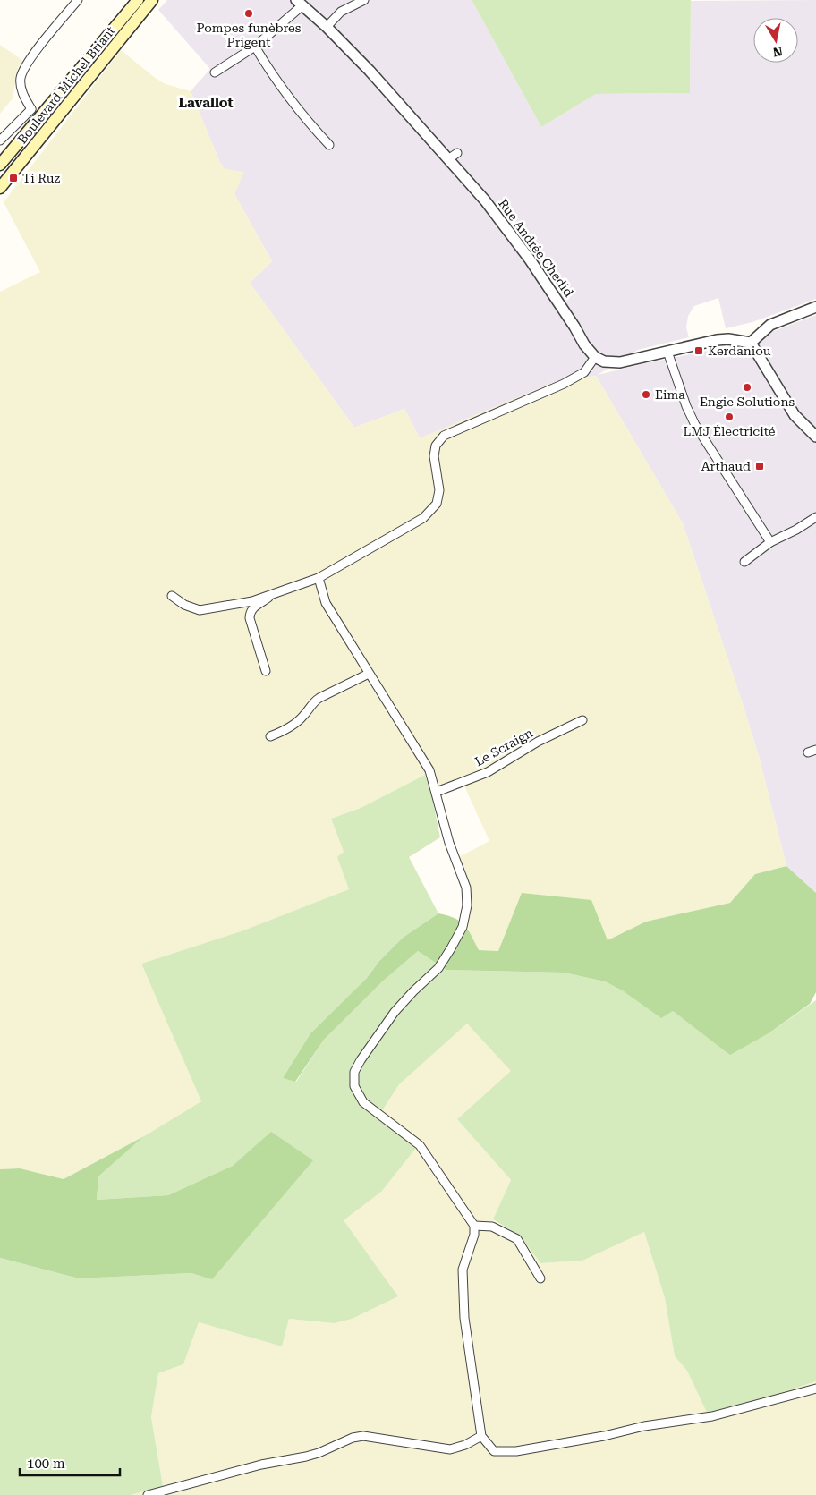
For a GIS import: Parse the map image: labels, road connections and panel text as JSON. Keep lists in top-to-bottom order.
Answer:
{
  "streets": {
    "main road": ["Boulevard Michel Briant"],
    "street": ["Rue Andrée Chedid", "Le Scraign"]
  },
  "districts": ["Lavallot"],
  "places": {
    "other": [
      "Pompes funèbres Prigent",
      "Engie Solutions",
      "Eima",
      "LMJ Électricité"
    ],
    "transit": ["Ti Ruz", "Kerdaniou", "Arthaud"]
  },
  "scale_bar": "100 m",
  "north": "bottom"
}
